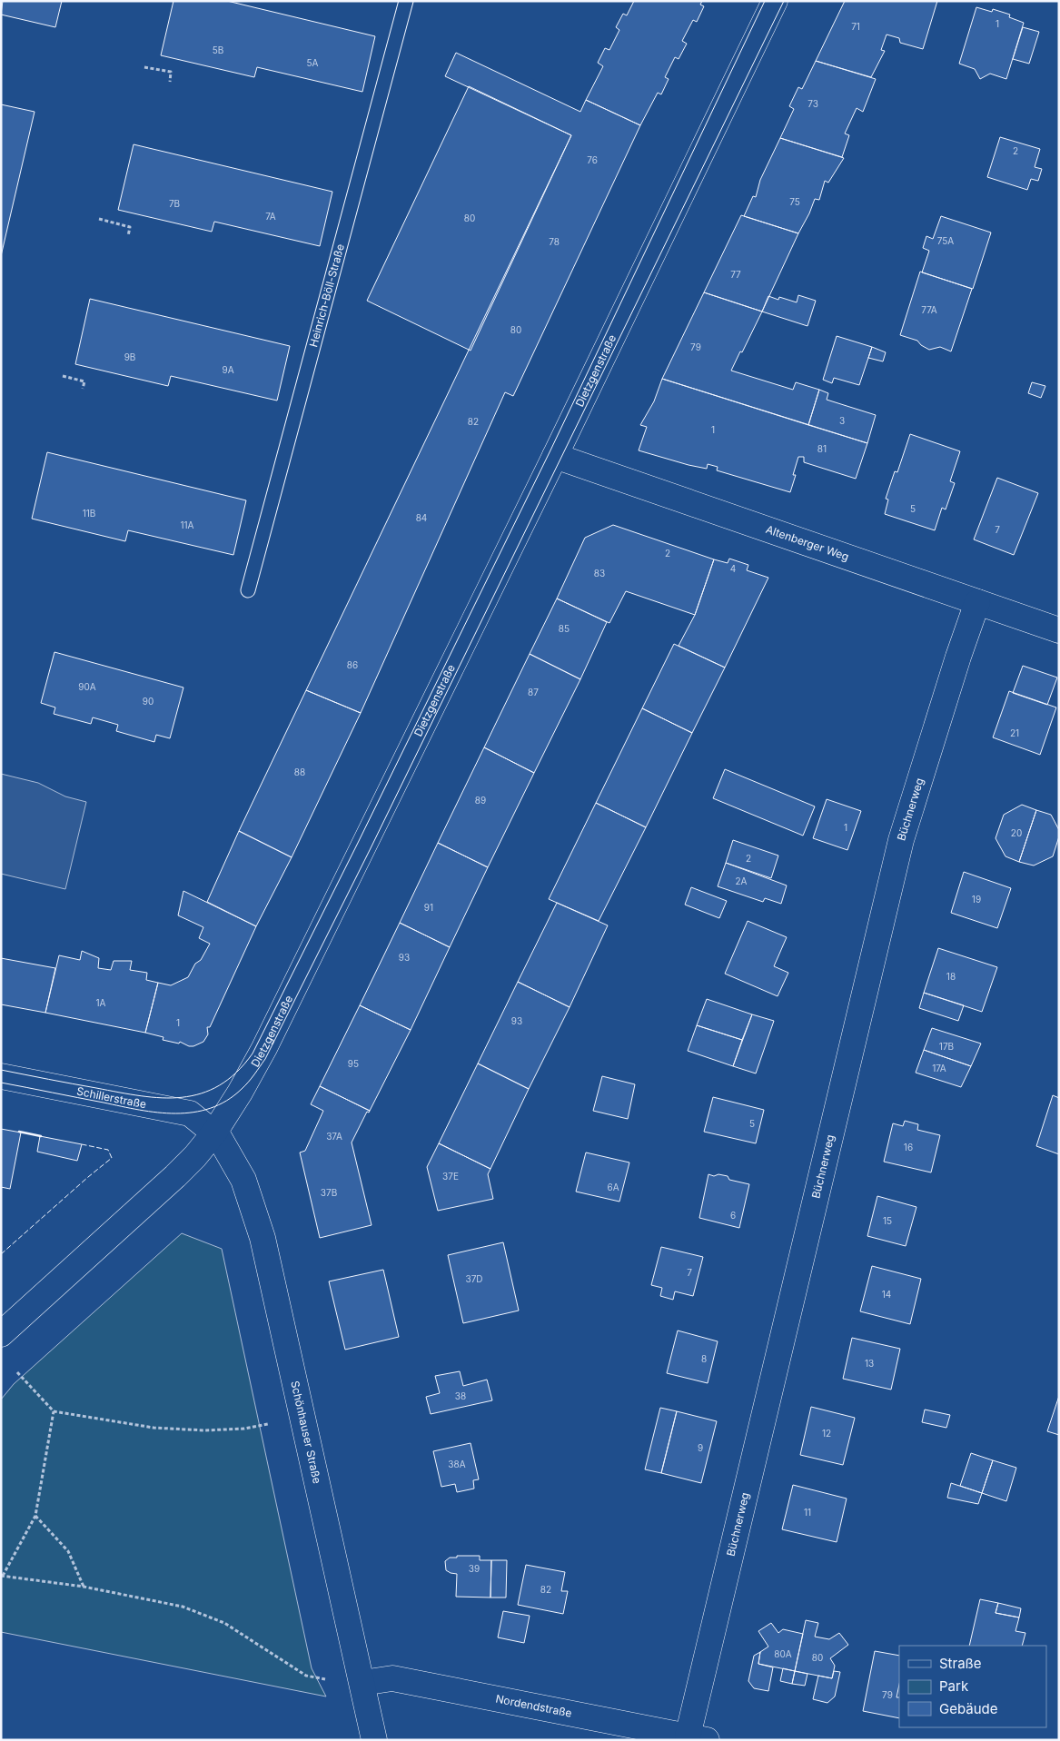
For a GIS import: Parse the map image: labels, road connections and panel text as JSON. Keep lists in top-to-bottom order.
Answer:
{
  "streets": {
    "street": [
      "Dietzgenstraße",
      "Altenberger Weg",
      "Büchnerweg",
      "Schillerstraße",
      "Schönhauser Straße",
      "Nordendstraße"
    ],
    "lane": ["Heinrich-Böll-Straße"]
  },
  "crossings": [
    ["Dietzgenstraße", "Altenberger Weg"],
    ["Dietzgenstraße", "Schillerstraße"],
    ["Dietzgenstraße", "Schönhauser Straße"],
    ["Altenberger Weg", "Büchnerweg"],
    ["Büchnerweg", "Nordendstraße"],
    ["Schillerstraße", "Schönhauser Straße"],
    ["Schönhauser Straße", "Nordendstraße"]
  ],
  "house_numbers": [
    "1",
    "71",
    "5B",
    "5A",
    "73",
    "2",
    "76",
    "75",
    "7B",
    "7A",
    "80",
    "75A",
    "78",
    "77",
    "77A",
    "80",
    "79",
    "9B",
    "9A",
    "3",
    "82",
    "1",
    "81",
    "5",
    "11B",
    "84",
    "11A",
    "7",
    "2",
    "4",
    "83",
    "85",
    "86",
    "90A",
    "87",
    "90",
    "21",
    "88",
    "89",
    "1",
    "20",
    "2",
    "2A",
    "19",
    "91",
    "93",
    "18",
    "1A",
    "93",
    "1",
    "17B",
    "95",
    "17A",
    "5",
    "37A",
    "16",
    "37E",
    "6A",
    "37B",
    "6",
    "15",
    "7",
    "37D",
    "14",
    "8",
    "13",
    "38",
    "12",
    "9",
    "38A",
    "11",
    "39",
    "82",
    "80A",
    "80",
    "79"
  ],
  "legend": ["Straße", "Park", "Gebäude"]
}
